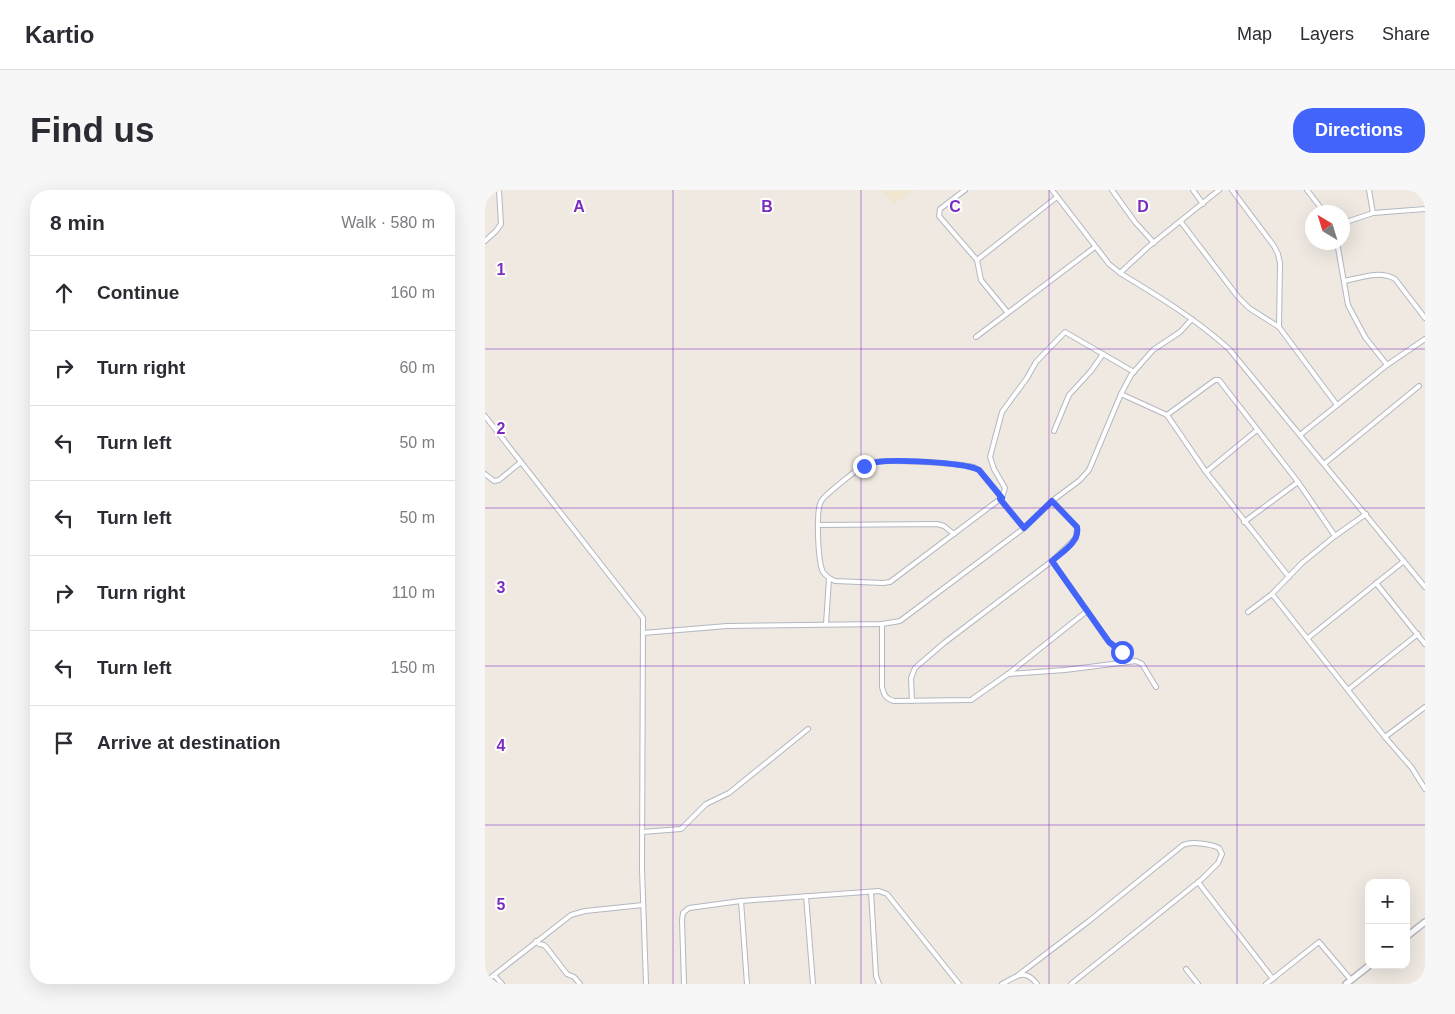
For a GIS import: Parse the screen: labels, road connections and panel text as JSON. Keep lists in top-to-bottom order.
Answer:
{
  "north": "top left",
  "page": {
    "header": "Kartio",
    "nav": ["Map", "Layers", "Share"],
    "buttons": "Directions",
    "title": "Find us",
    "heading": ["8 min", "Walk · 580 m"],
    "list": [
      ["Continue", "160 m"],
      ["Turn right", "60 m"],
      ["Turn left", "50 m"],
      ["Turn left", "50 m"],
      ["Turn right", "110 m"],
      ["Turn left", "150 m"],
      "Arrive at destination"
    ],
    "map_buttons": ["+", "−"]
  },
  "grid": {
    "columns": [
      "A",
      "B",
      "C",
      "D"
    ],
    "rows": [
      "1",
      "2",
      "3",
      "4",
      "5"
    ]
  }
}
